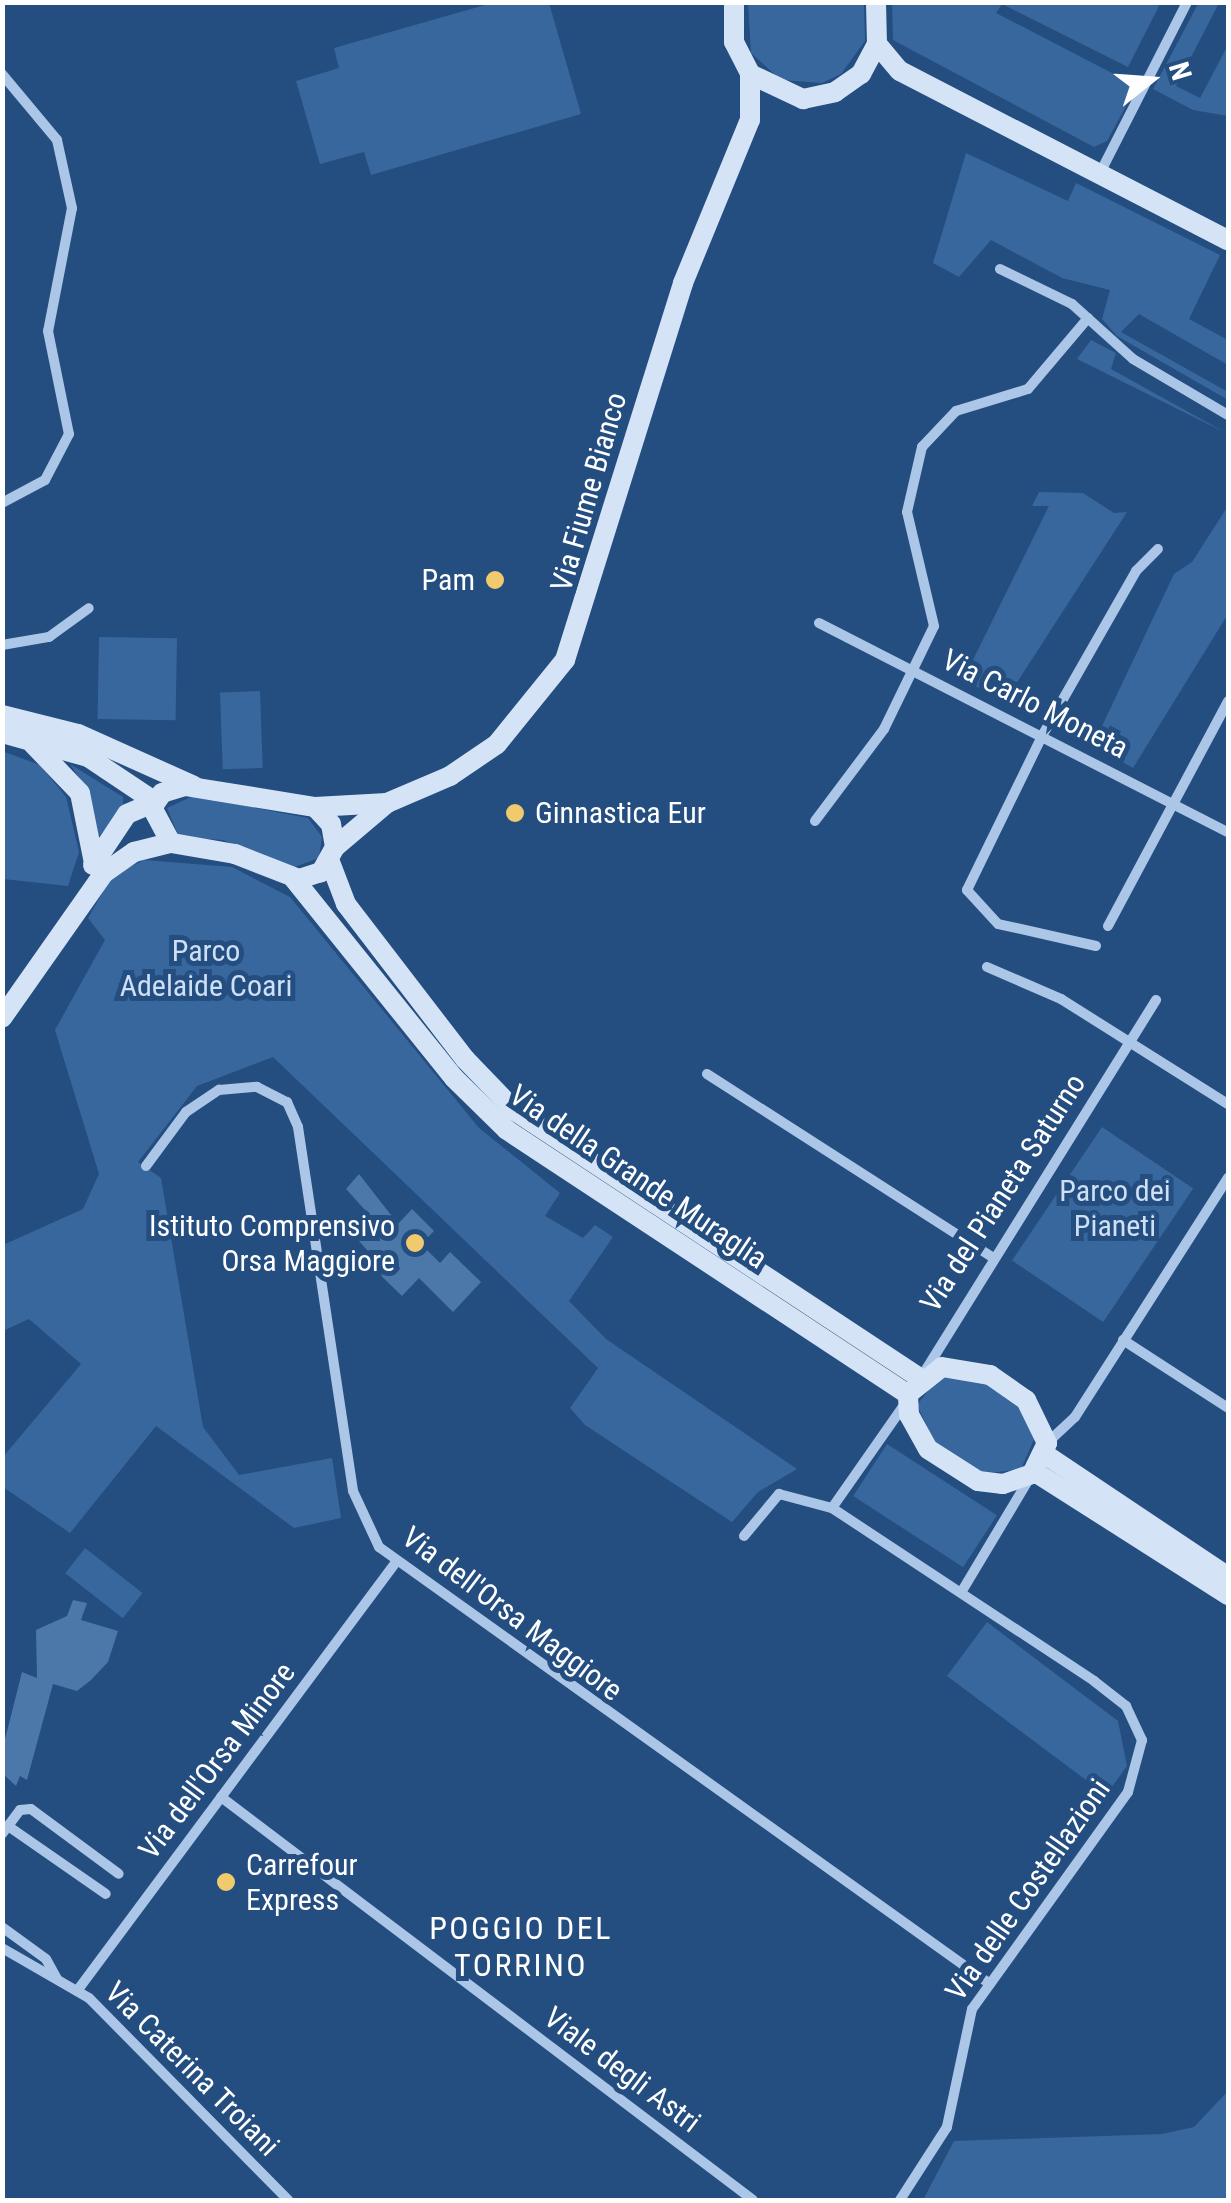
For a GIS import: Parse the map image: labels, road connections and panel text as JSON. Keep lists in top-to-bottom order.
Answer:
{
  "streets": {
    "street": [
      "Via Fiume Bianco",
      "Via Carlo Moneta",
      "Via della Grande Muraglia",
      "Via del Pianeta Saturno",
      "Via dell'Orsa Maggiore",
      "Via dell'Orsa Minore",
      "Via delle Costellazioni",
      "Via Caterina Troiani",
      "Viale degli Astri"
    ]
  },
  "crossings": [
    ["Via della Grande Muraglia", "Via del Pianeta Saturno"],
    ["Via del Pianeta Saturno", "Via delle Costellazioni"],
    ["Via dell'Orsa Maggiore", "Via dell'Orsa Minore"],
    ["Via dell'Orsa Maggiore", "Via delle Costellazioni"],
    ["Via dell'Orsa Minore", "Via Caterina Troiani"],
    ["Via dell'Orsa Minore", "Viale degli Astri"]
  ],
  "districts": ["POGGIO DEL TORRINO"],
  "parks": ["Parco Adelaide Coari", "Parco dei Pianeti"],
  "places": [
    "Pam",
    "Ginnastica Eur",
    "Istituto Comprensivo Orsa Maggiore",
    "Carrefour Express"
  ],
  "north": "right"
}
